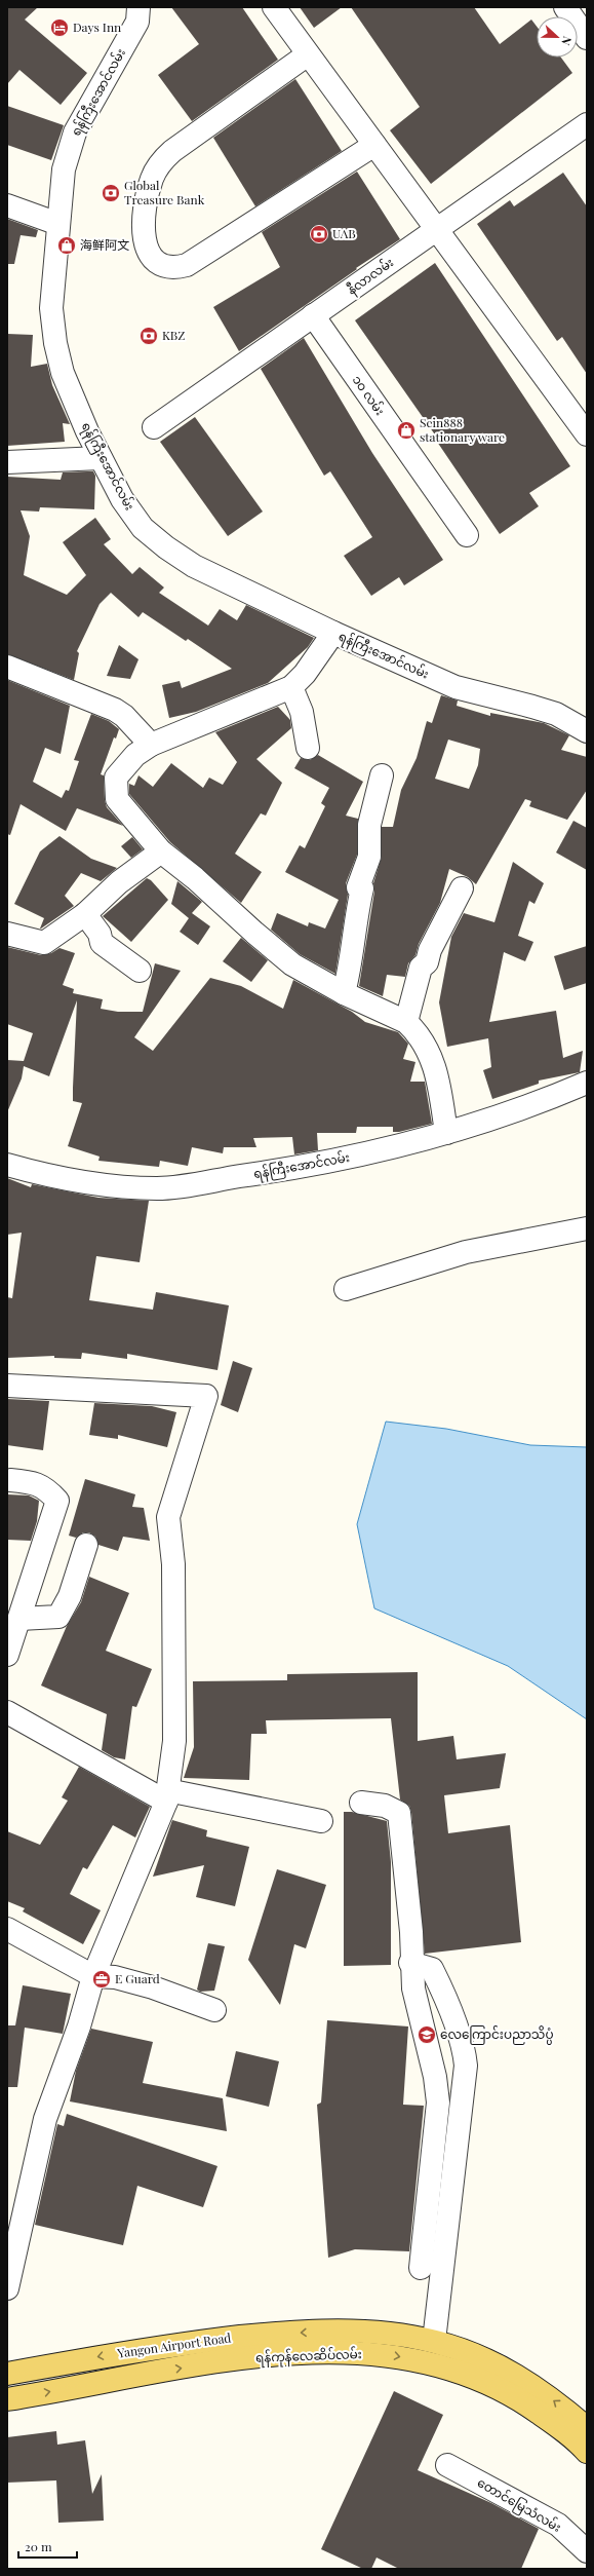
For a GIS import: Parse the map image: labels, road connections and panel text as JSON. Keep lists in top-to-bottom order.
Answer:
{
  "streets": {
    "main road": ["Yangon Airport Road", "ရန်ကုန်လေဆိပ်လမ်း"],
    "street": [
      "ရန်ကြီးအောင်လမ်း",
      "နီလာလမ်း",
      "၁၀ လမ်း",
      "တောင်မြေသံလမ်း"
    ]
  },
  "crossings": [
    ["နီလာလမ်း", "၁၀ လမ်း"],
    ["Yangon Airport Road", "ရန်ကုန်လေဆိပ်လမ်း"]
  ],
  "one_way": ["Yangon Airport Road"],
  "places": {
    "hotel": ["Days Inn"],
    "bank": ["Global Treasure Bank", "UAB", "KBZ"],
    "shop": ["海鲜阿文", "Sein888 stationary ware"],
    "office": ["E Guard"],
    "school or university": ["လေကြောင်းပညာသိပ္ပံ"]
  },
  "scale_bar": "20 m",
  "north": "right"
}
